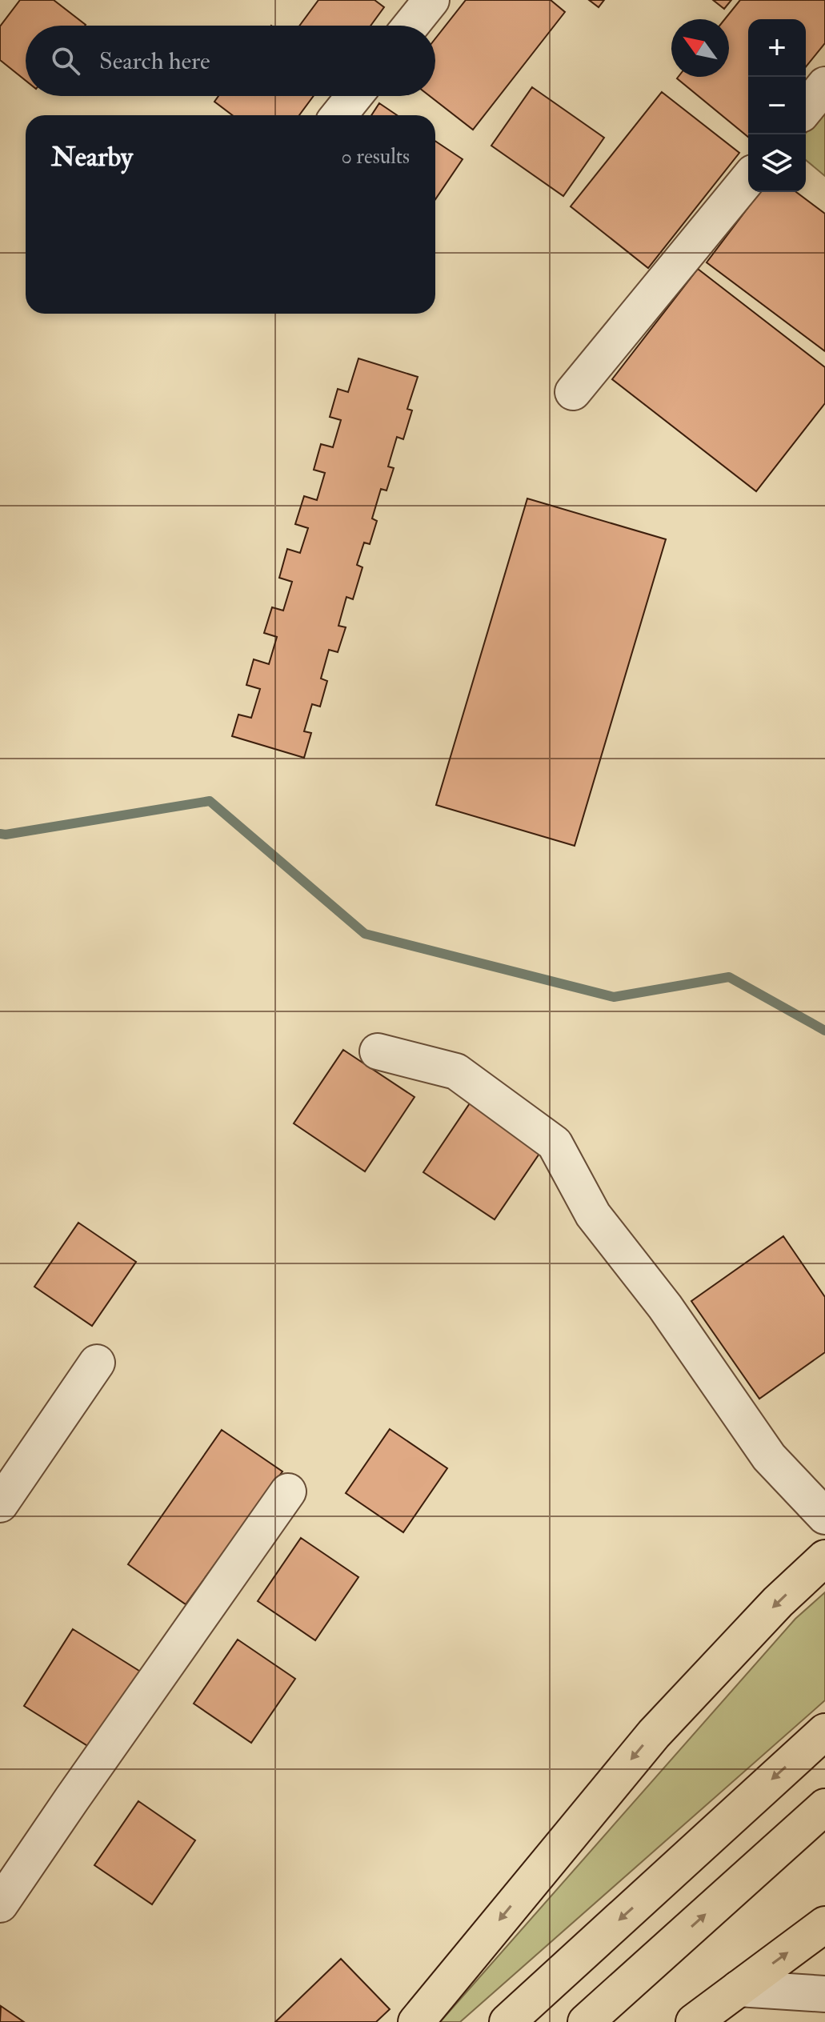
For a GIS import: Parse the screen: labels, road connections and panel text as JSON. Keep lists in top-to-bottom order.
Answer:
{
  "north": "top left",
  "page": {
    "map_buttons": ["+", "−"],
    "search": "Search here",
    "heading": ["Nearby", "0 results"]
  }
}
